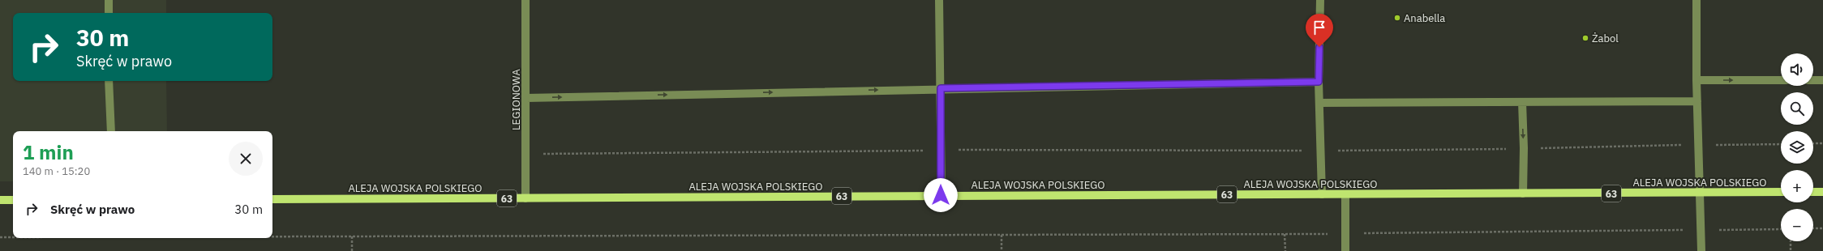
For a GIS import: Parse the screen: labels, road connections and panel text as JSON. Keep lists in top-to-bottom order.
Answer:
{
  "streets": {
    "main road": ["ALEJA WOJSKA POLSKIEGO", "63"],
    "street": ["LEGIONOWA"]
  },
  "crossings": [
    ["LEGIONOWA", "ALEJA WOJSKA POLSKIEGO"]
  ],
  "places": ["Anabella", "Żabol"],
  "page": {
    "turn": ["30 m", "Skręć w prawo"],
    "map_buttons": ["+", "−"],
    "heading": ["1 min", "140 m · 15:20"],
    "list": [
      {
        "name": "Skręć w prawo",
        "value": "30 m"
      }
    ]
  }
}
